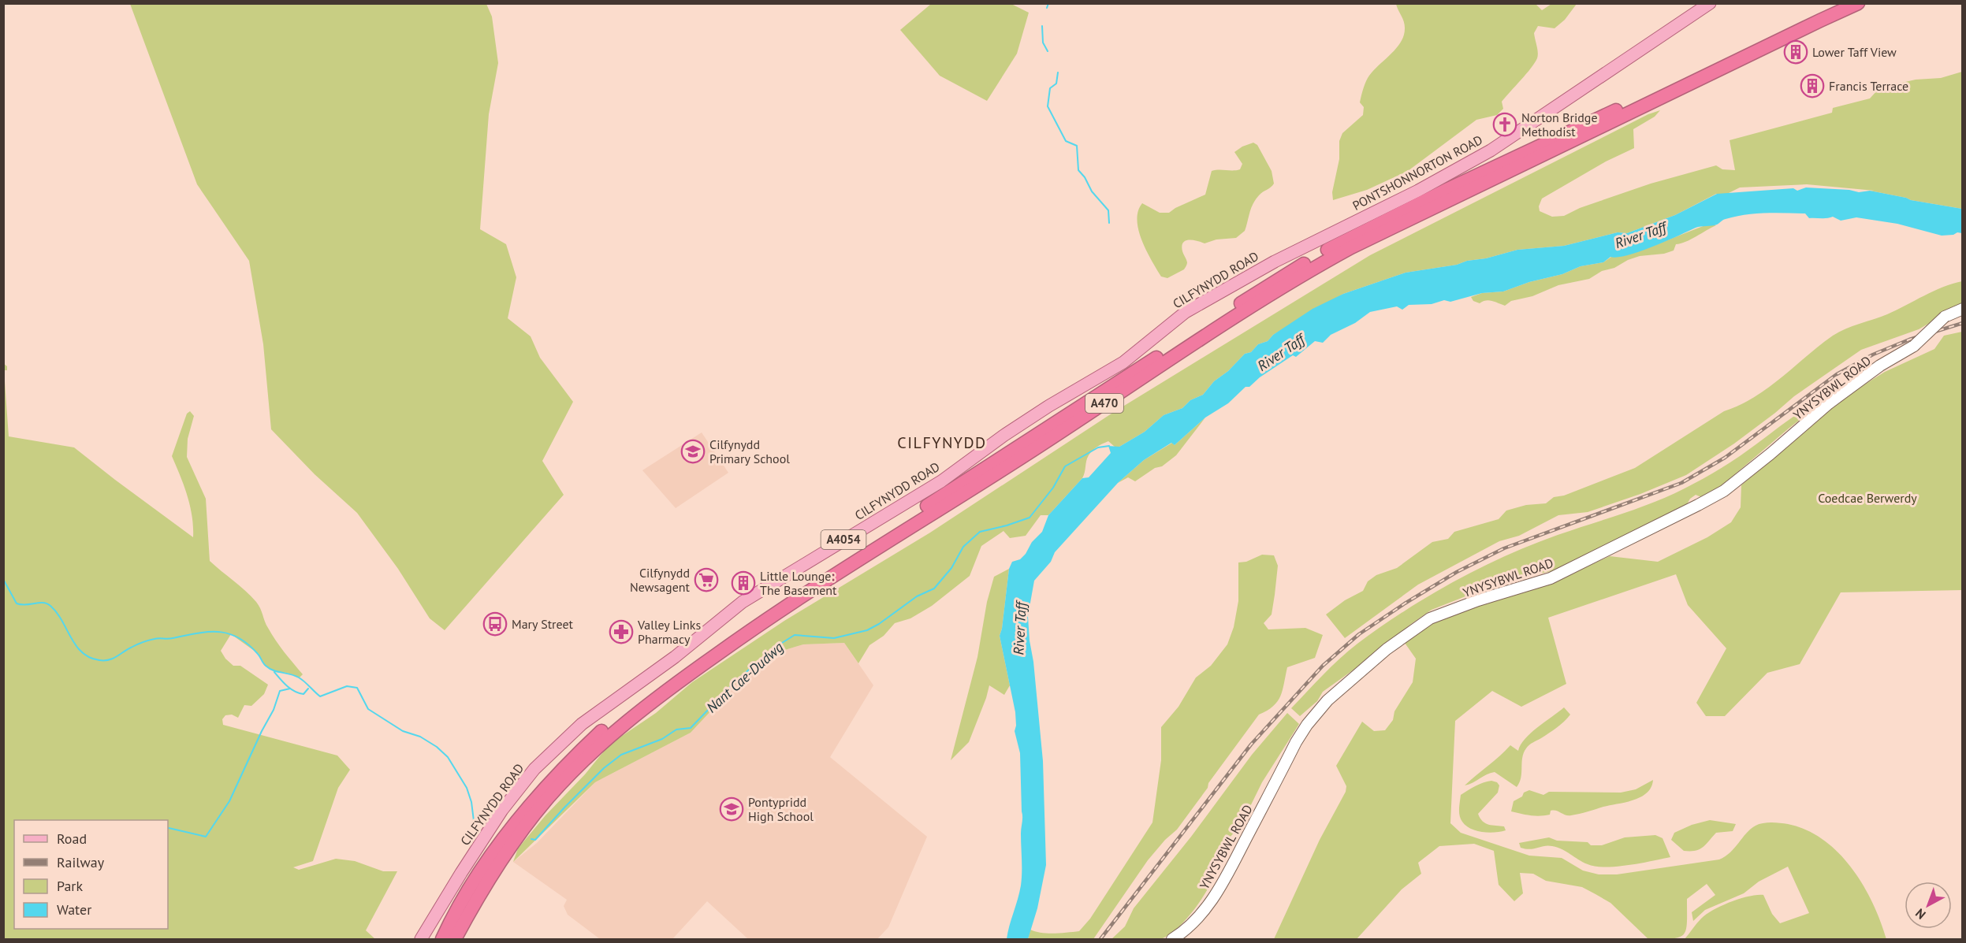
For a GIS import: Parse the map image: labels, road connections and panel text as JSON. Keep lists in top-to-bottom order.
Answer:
{
  "streets": {
    "highway": ["A470"],
    "main road": [
      "PONTSHONNORTON ROAD",
      "CILFYNYDD ROAD",
      "YNYSYBWL ROAD",
      "A4054"
    ]
  },
  "crossings": [
    ["PONTSHONNORTON ROAD", "CILFYNYDD ROAD"]
  ],
  "districts": ["CILFYNYDD"],
  "water": ["River Taff", "Nant Cae-Dudwg"],
  "parks": ["Coedcae Berwerdy"],
  "places": {
    "building": ["Lower Taff View", "Francis Terrace", "Little Lounge: The Basement"],
    "church": ["Norton Bridge Methodist"],
    "school or university": ["Cilfynydd Primary School", "Pontypridd High School"],
    "supermarket": ["Cilfynydd Newsagent"],
    "bus stop": ["Mary Street"],
    "pharmacy": ["Valley Links Pharmacy"]
  },
  "legend": [
    "Road",
    "Railway",
    "Park",
    "Water"
  ],
  "north": "bottom left"
}
